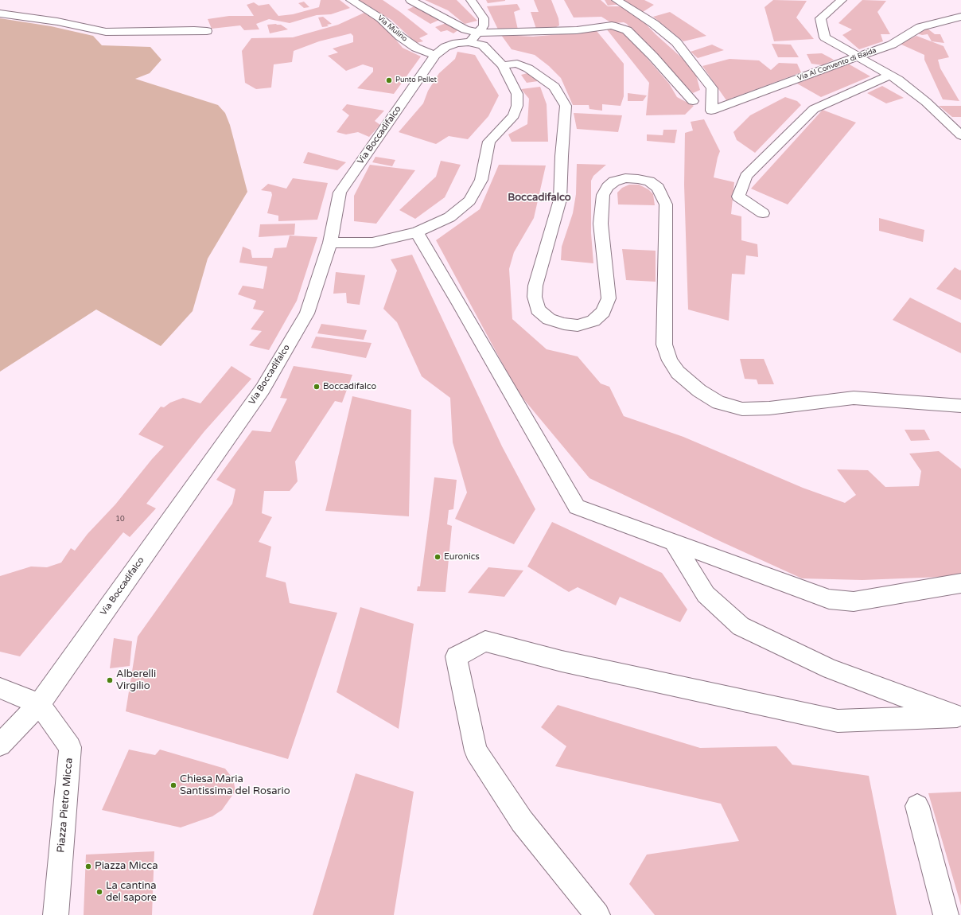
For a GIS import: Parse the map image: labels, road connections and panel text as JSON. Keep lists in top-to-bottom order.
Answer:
{
  "streets": {
    "street": [
      "Via Mulino",
      "Via Al Convento di Baida",
      "Via Boccadifalco",
      "Piazza Pietro Micca"
    ]
  },
  "crossings": [
    ["Via Mulino", "Via Boccadifalco"],
    ["Via Boccadifalco", "Piazza Pietro Micca"]
  ],
  "districts": ["Boccadifalco"],
  "places": [
    "Punto Pellet",
    "Boccadifalco",
    "Euronics",
    "Alberelli Virgilio",
    "Chiesa Maria Santissima del Rosario",
    "Piazza Micca",
    "La cantina del sapore"
  ],
  "house_numbers": ["10"]
}
